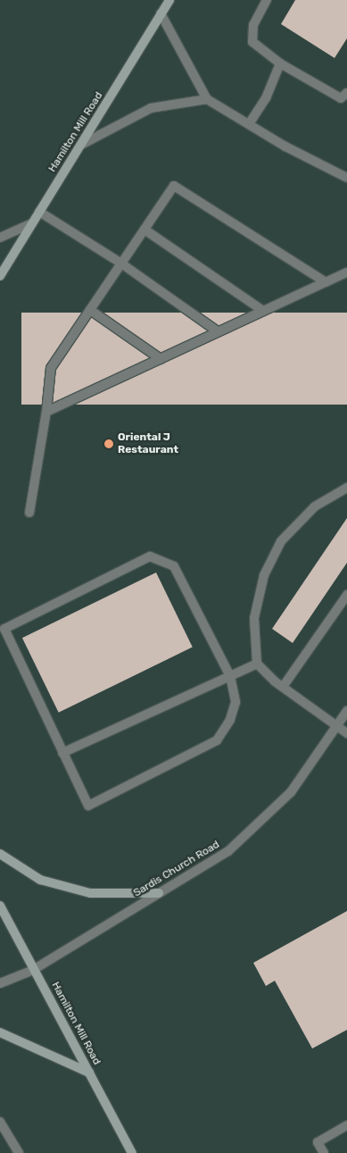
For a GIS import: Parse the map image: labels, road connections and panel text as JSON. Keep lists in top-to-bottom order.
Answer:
{
  "streets": {
    "main road": ["Hamilton Mill Road"],
    "street": ["Sardis Church Road"]
  },
  "crossings": [
    ["Hamilton Mill Road", "Sardis Church Road"]
  ],
  "places": ["Oriental J Restaurant"]
}
